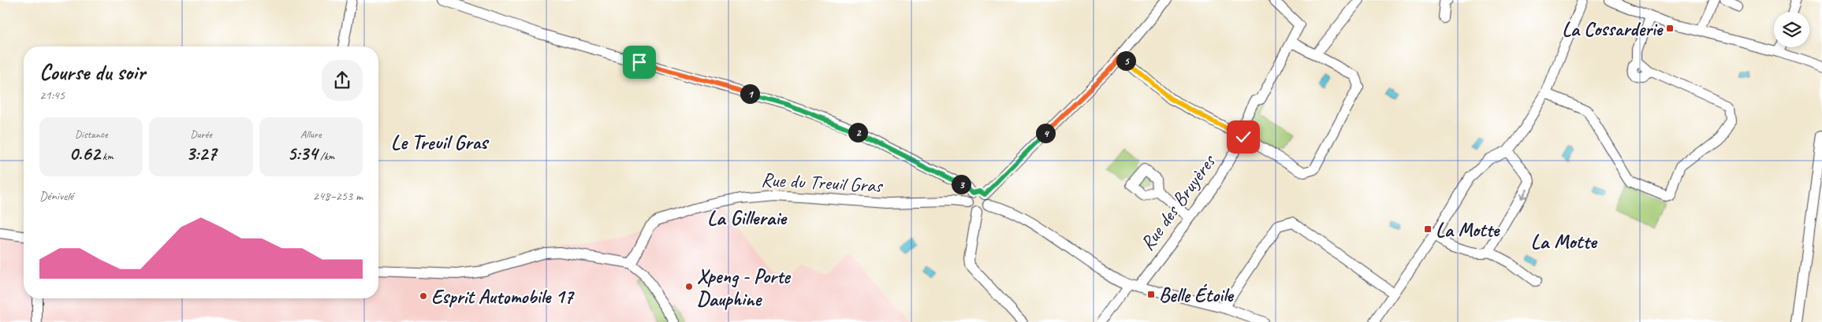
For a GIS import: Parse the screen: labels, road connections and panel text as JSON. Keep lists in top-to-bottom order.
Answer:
{
  "streets": {
    "street": ["Rue du Treuil Gras", "Rue des Bruyères"]
  },
  "districts": ["Le Treuil Gras", "La Gilleraie", "La Motte"],
  "places": {
    "transit": ["La Cossarderie", "La Motte", "Belle Étoile"],
    "other": ["Xpeng - Porte Dauphine", "Esprit Automobile 17"]
  },
  "page": {
    "heading": ["Course du soir", "21:45"],
    "pins": [
      "5",
      "1",
      "2",
      "4",
      "3"
    ],
    "stats": [
      ["Distance", "0.62 km"],
      ["Durée", "3:27"],
      ["Allure", "5:34 /km"]
    ],
    "chart": ["Dénivelé", "248–253 m"]
  }
}
